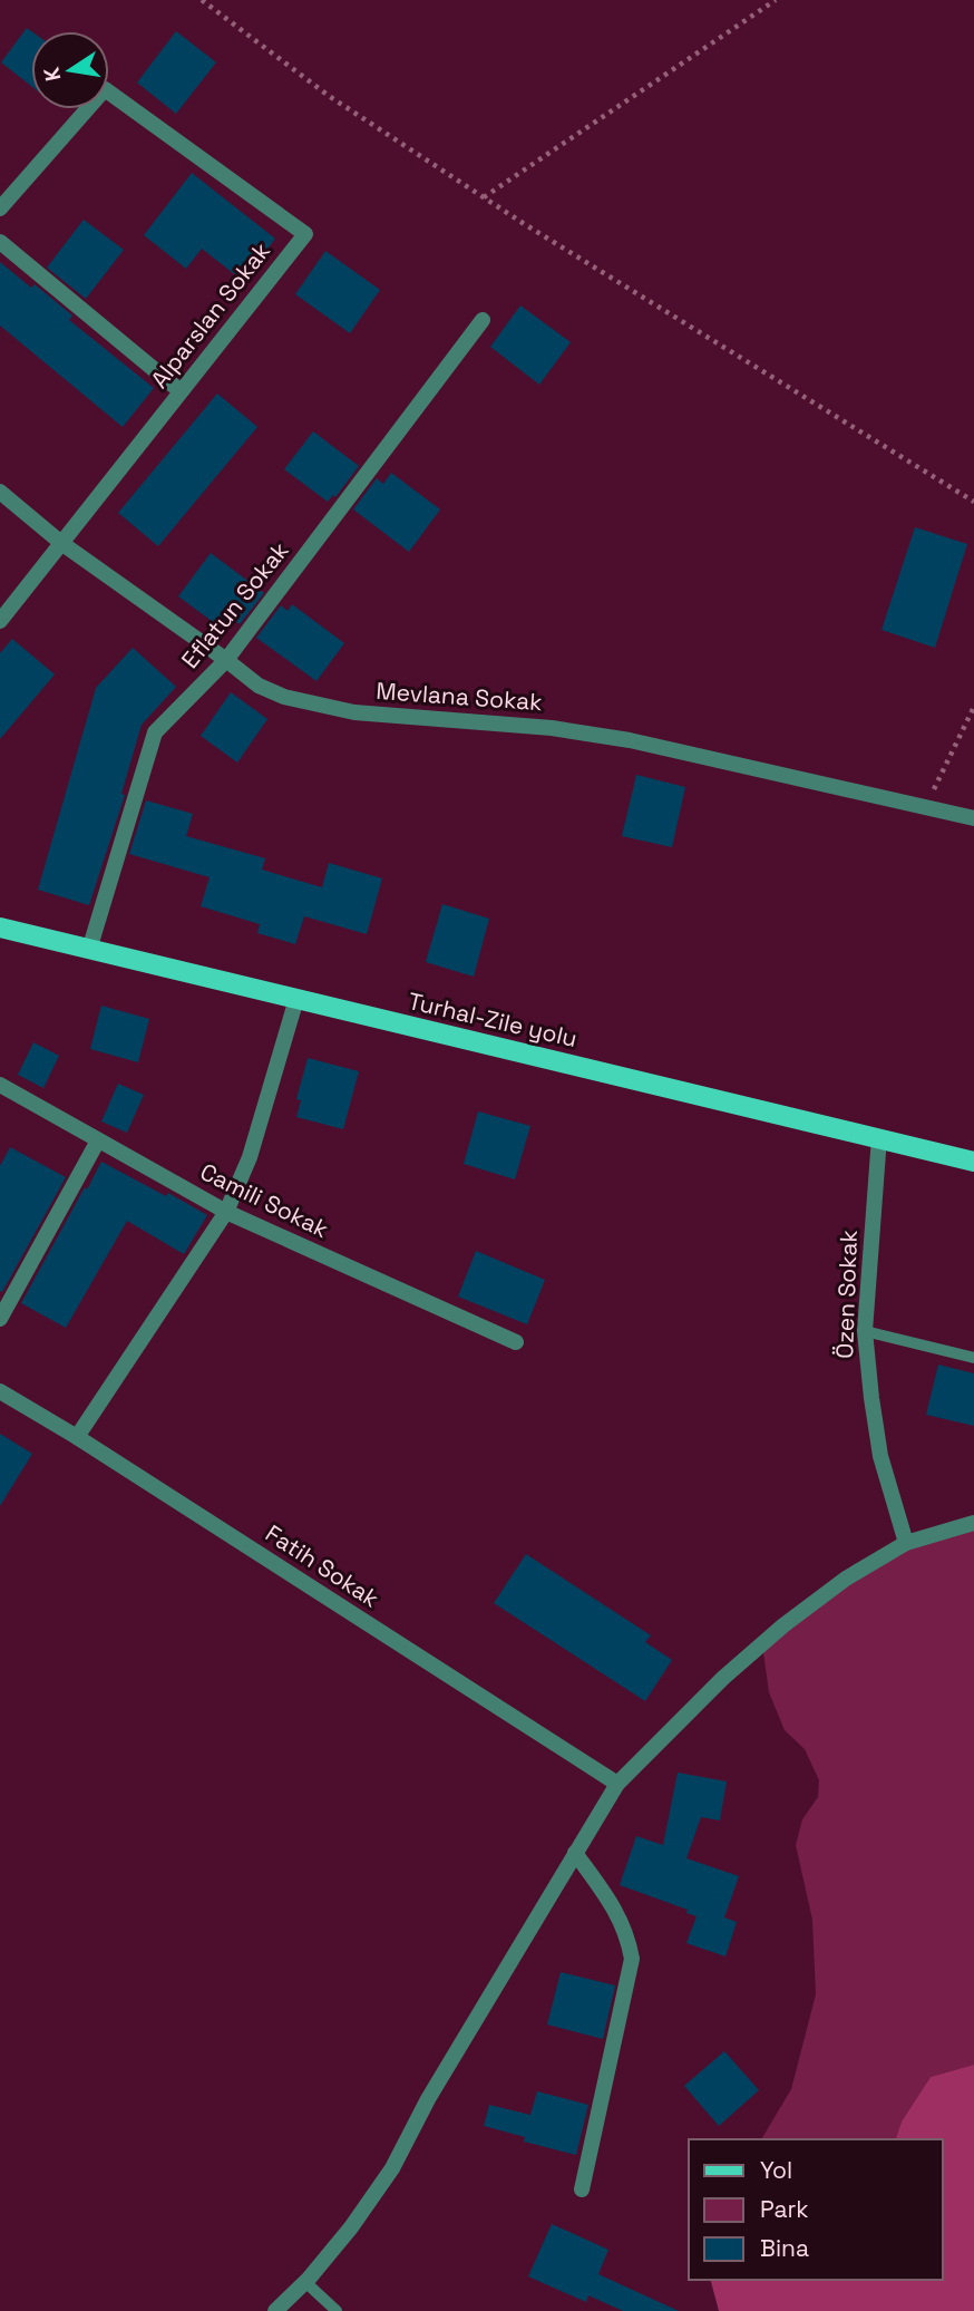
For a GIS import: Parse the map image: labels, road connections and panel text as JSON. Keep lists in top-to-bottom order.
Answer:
{
  "streets": {
    "main road": ["Turhal-Zile yolu"],
    "street": [
      "Alparslan Sokak",
      "Eflatun Sokak",
      "Mevlana Sokak",
      "Camili Sokak",
      "Özen Sokak",
      "Fatih Sokak"
    ]
  },
  "crossings": [
    ["Alparslan Sokak", "Mevlana Sokak"],
    ["Eflatun Sokak", "Mevlana Sokak"],
    ["Eflatun Sokak", "Turhal-Zile yolu"],
    ["Turhal-Zile yolu", "Özen Sokak"]
  ],
  "legend": ["Yol", "Park", "Bina"],
  "north": "left"
}
